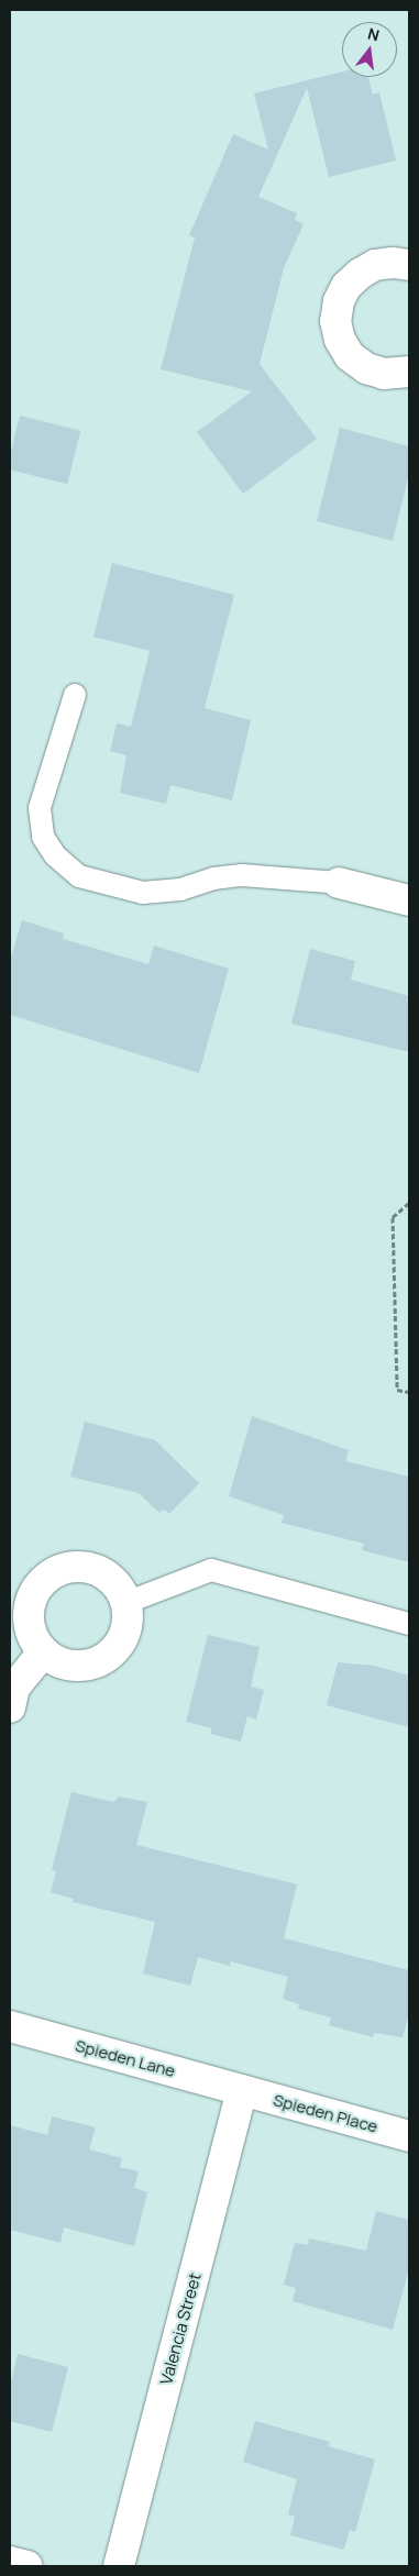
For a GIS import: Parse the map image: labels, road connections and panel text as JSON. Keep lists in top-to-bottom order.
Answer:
{
  "streets": {
    "street": ["Spieden Lane", "Spieden Place", "Valencia Street"]
  },
  "crossings": [
    ["Spieden Lane", "Spieden Place"],
    ["Spieden Lane", "Valencia Street"],
    ["Spieden Place", "Valencia Street"]
  ],
  "north": "top"
}
